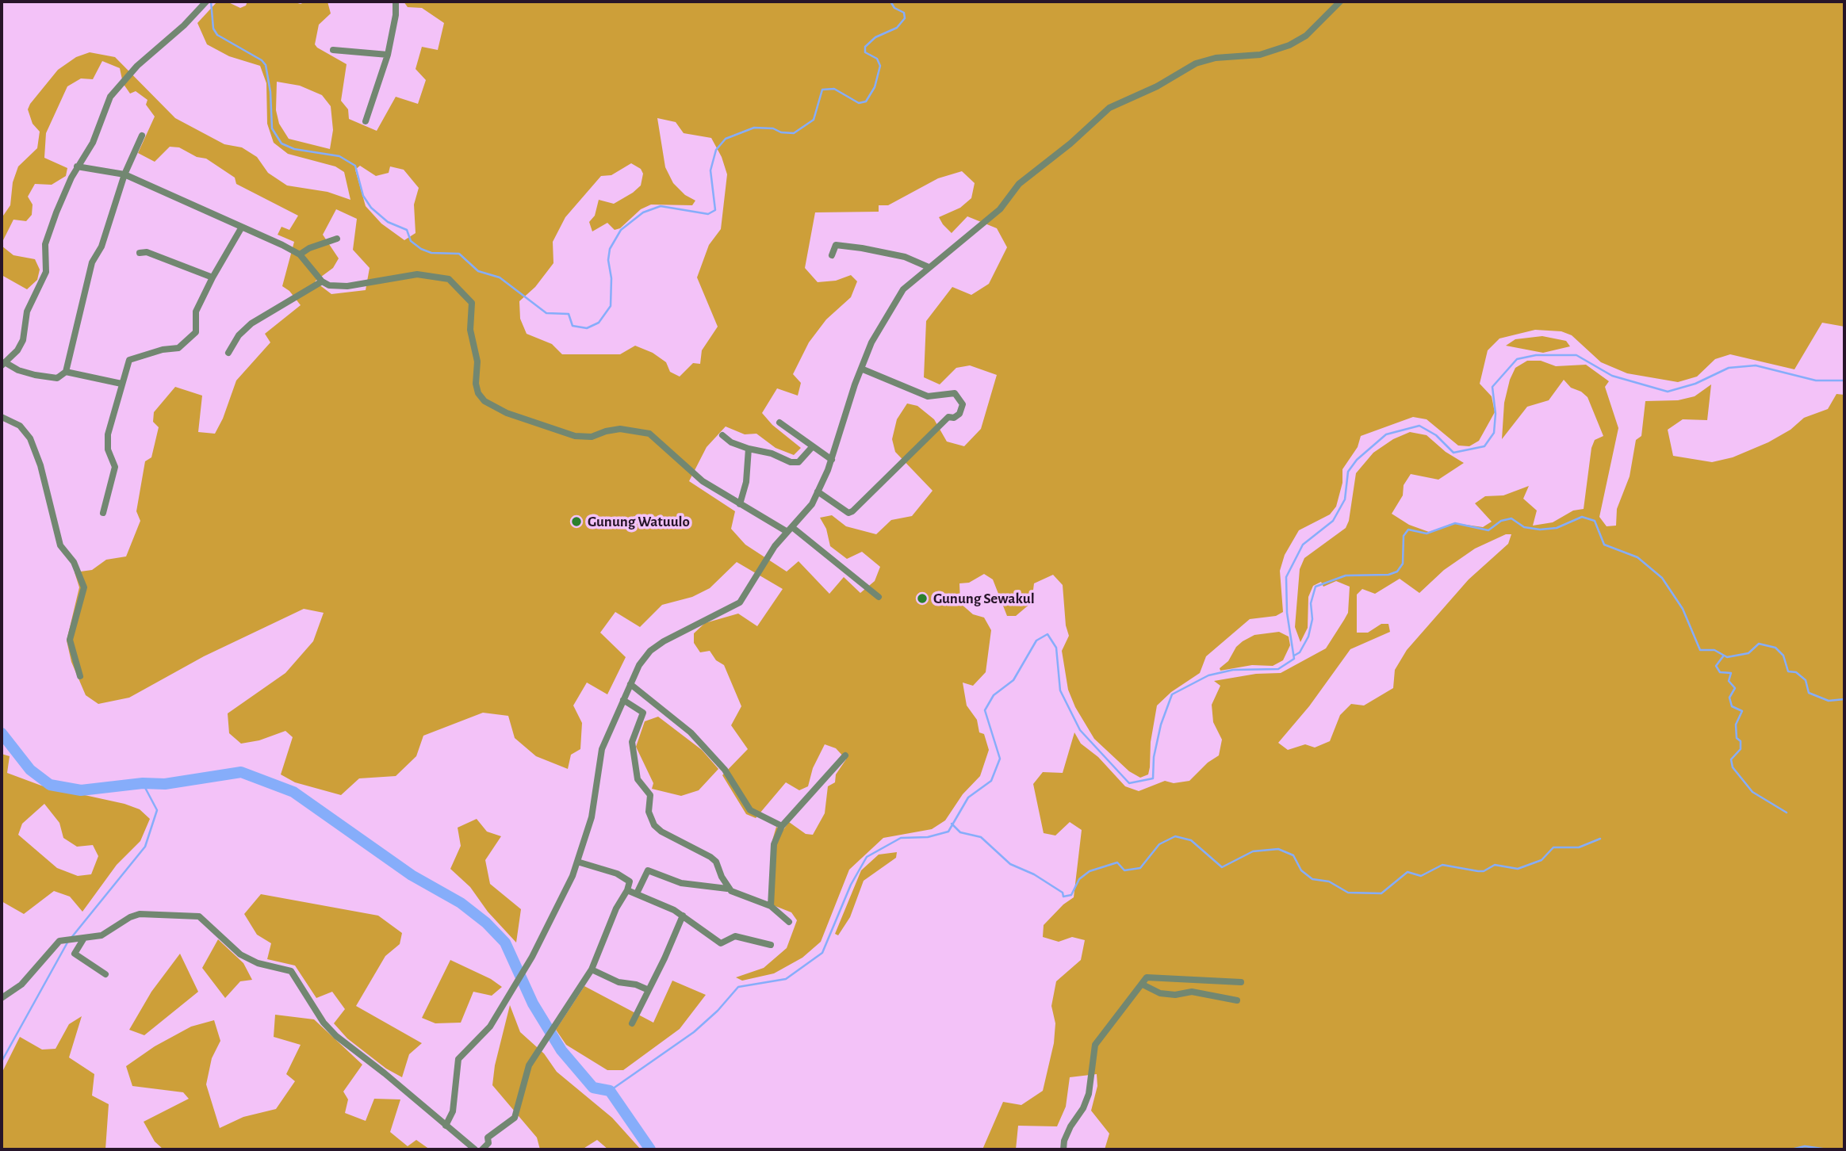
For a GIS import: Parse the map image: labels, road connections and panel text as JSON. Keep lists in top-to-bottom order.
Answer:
{
  "places": ["Gunung Watuulo", "Gunung Sewakul"]
}
